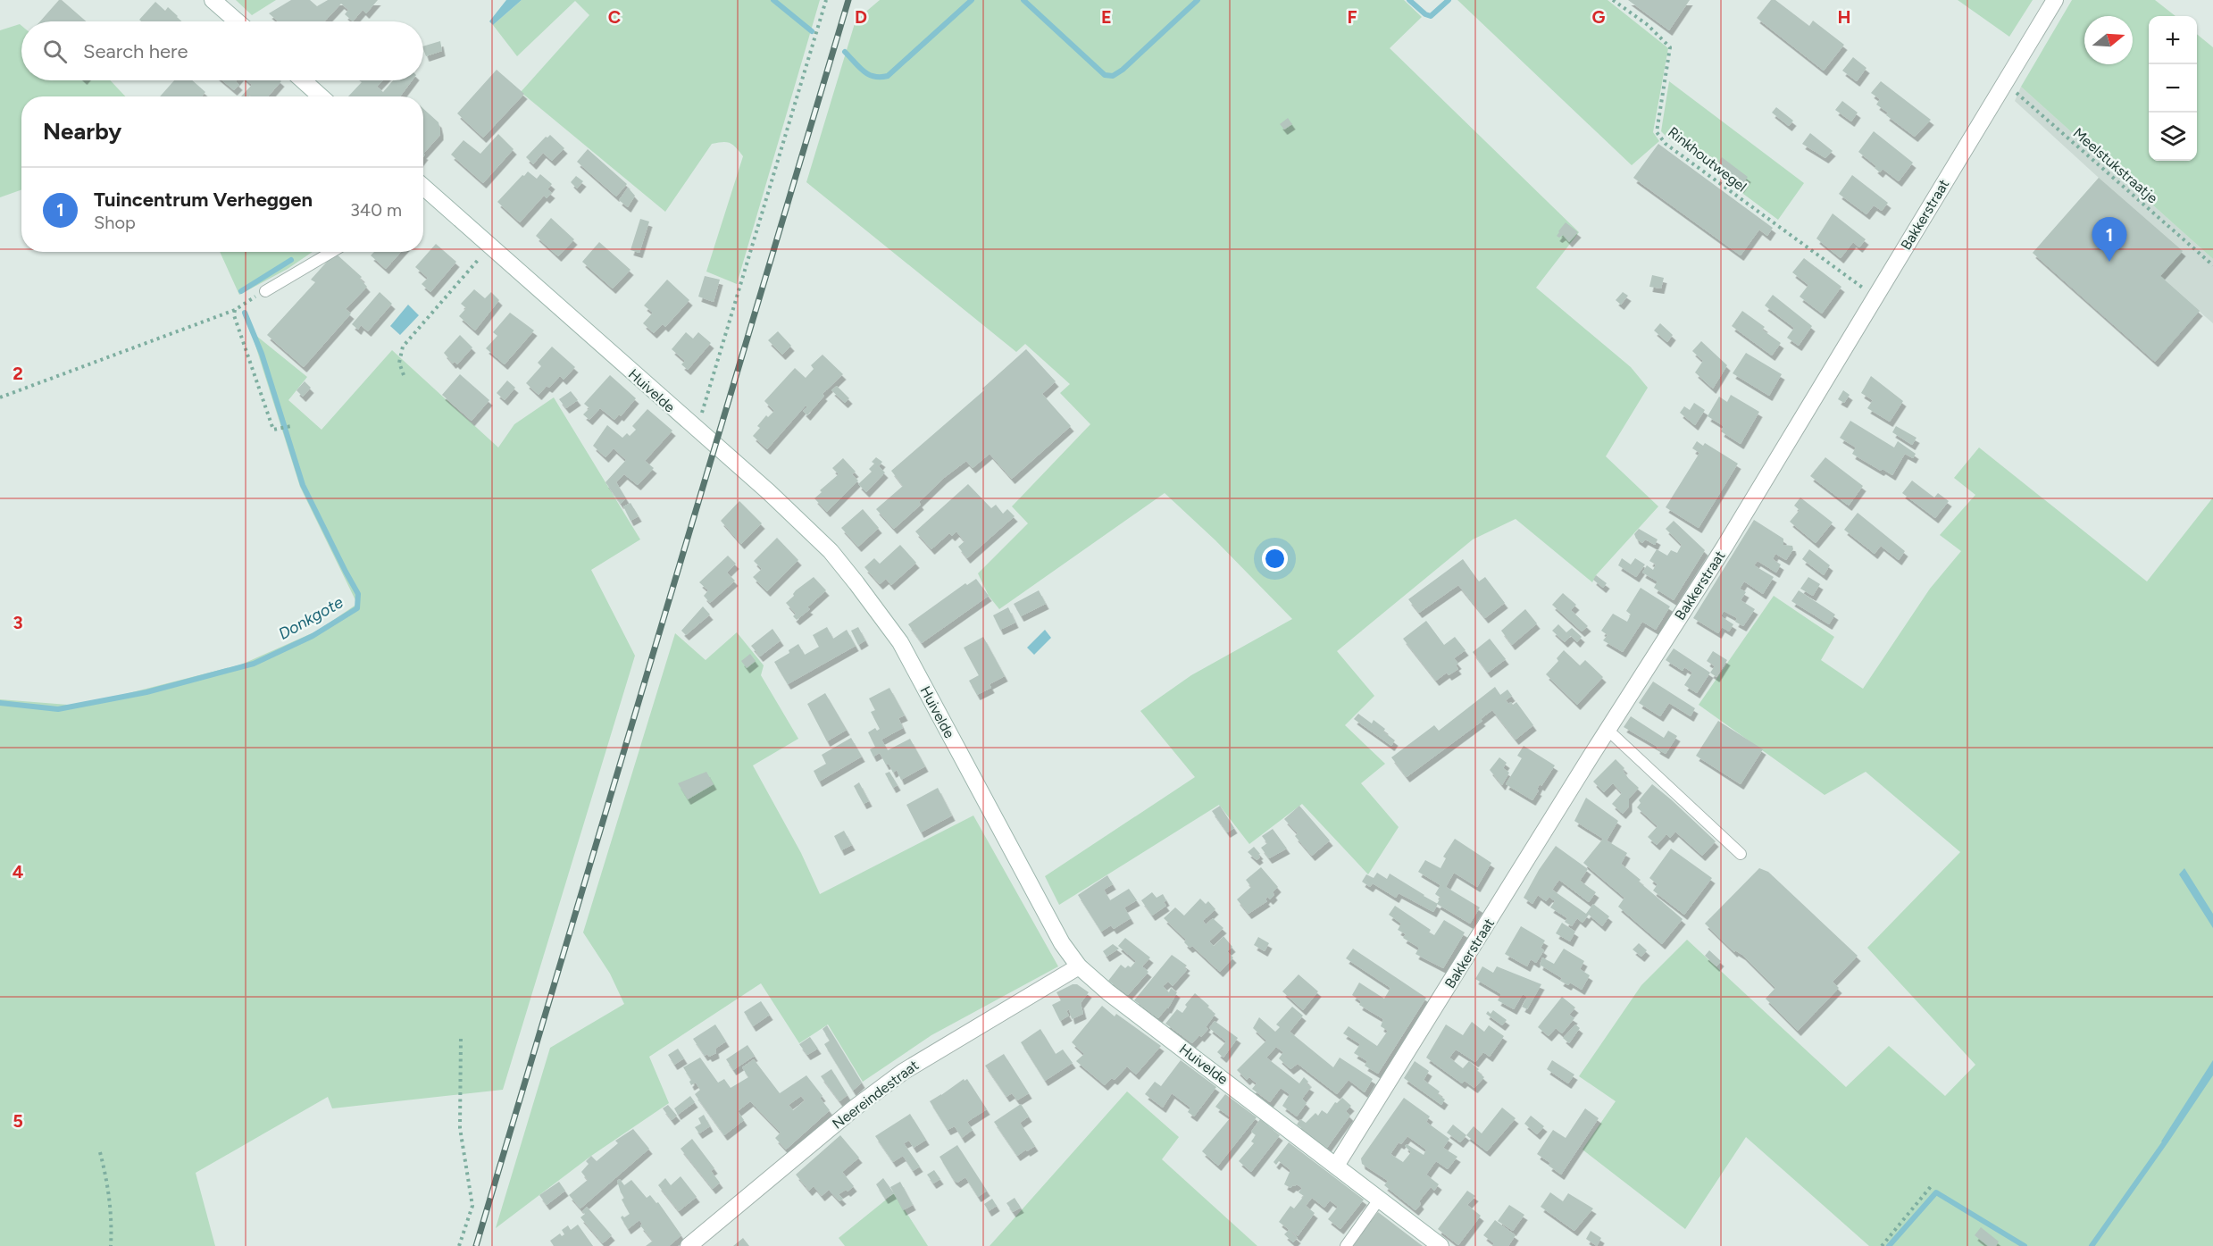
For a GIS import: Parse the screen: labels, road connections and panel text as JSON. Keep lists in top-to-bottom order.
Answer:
{
  "streets": {
    "street": ["Bakkerstraat", "Huivelde", "Neereindestraat"],
    "path": ["Rinkhoutwegel", "Meelstukstraatje"]
  },
  "crossings": [
    ["Rinkhoutwegel", "Bakkerstraat"],
    ["Meelstukstraatje", "Bakkerstraat"],
    ["Bakkerstraat", "Huivelde"],
    ["Huivelde", "Neereindestraat"]
  ],
  "water": ["Donkgote"],
  "north": "right",
  "page": {
    "map_buttons": ["+", "−"],
    "search": "Search here",
    "heading": "Nearby",
    "list": [
      {
        "mark": "1",
        "name": "Tuincentrum Verheggen",
        "note": "Shop",
        "value": "340 m"
      }
    ],
    "pins": "1"
  },
  "grid": {
    "columns": [
      "C",
      "D",
      "E",
      "F",
      "G",
      "H"
    ],
    "rows": [
      "2",
      "3",
      "4",
      "5"
    ]
  }
}
